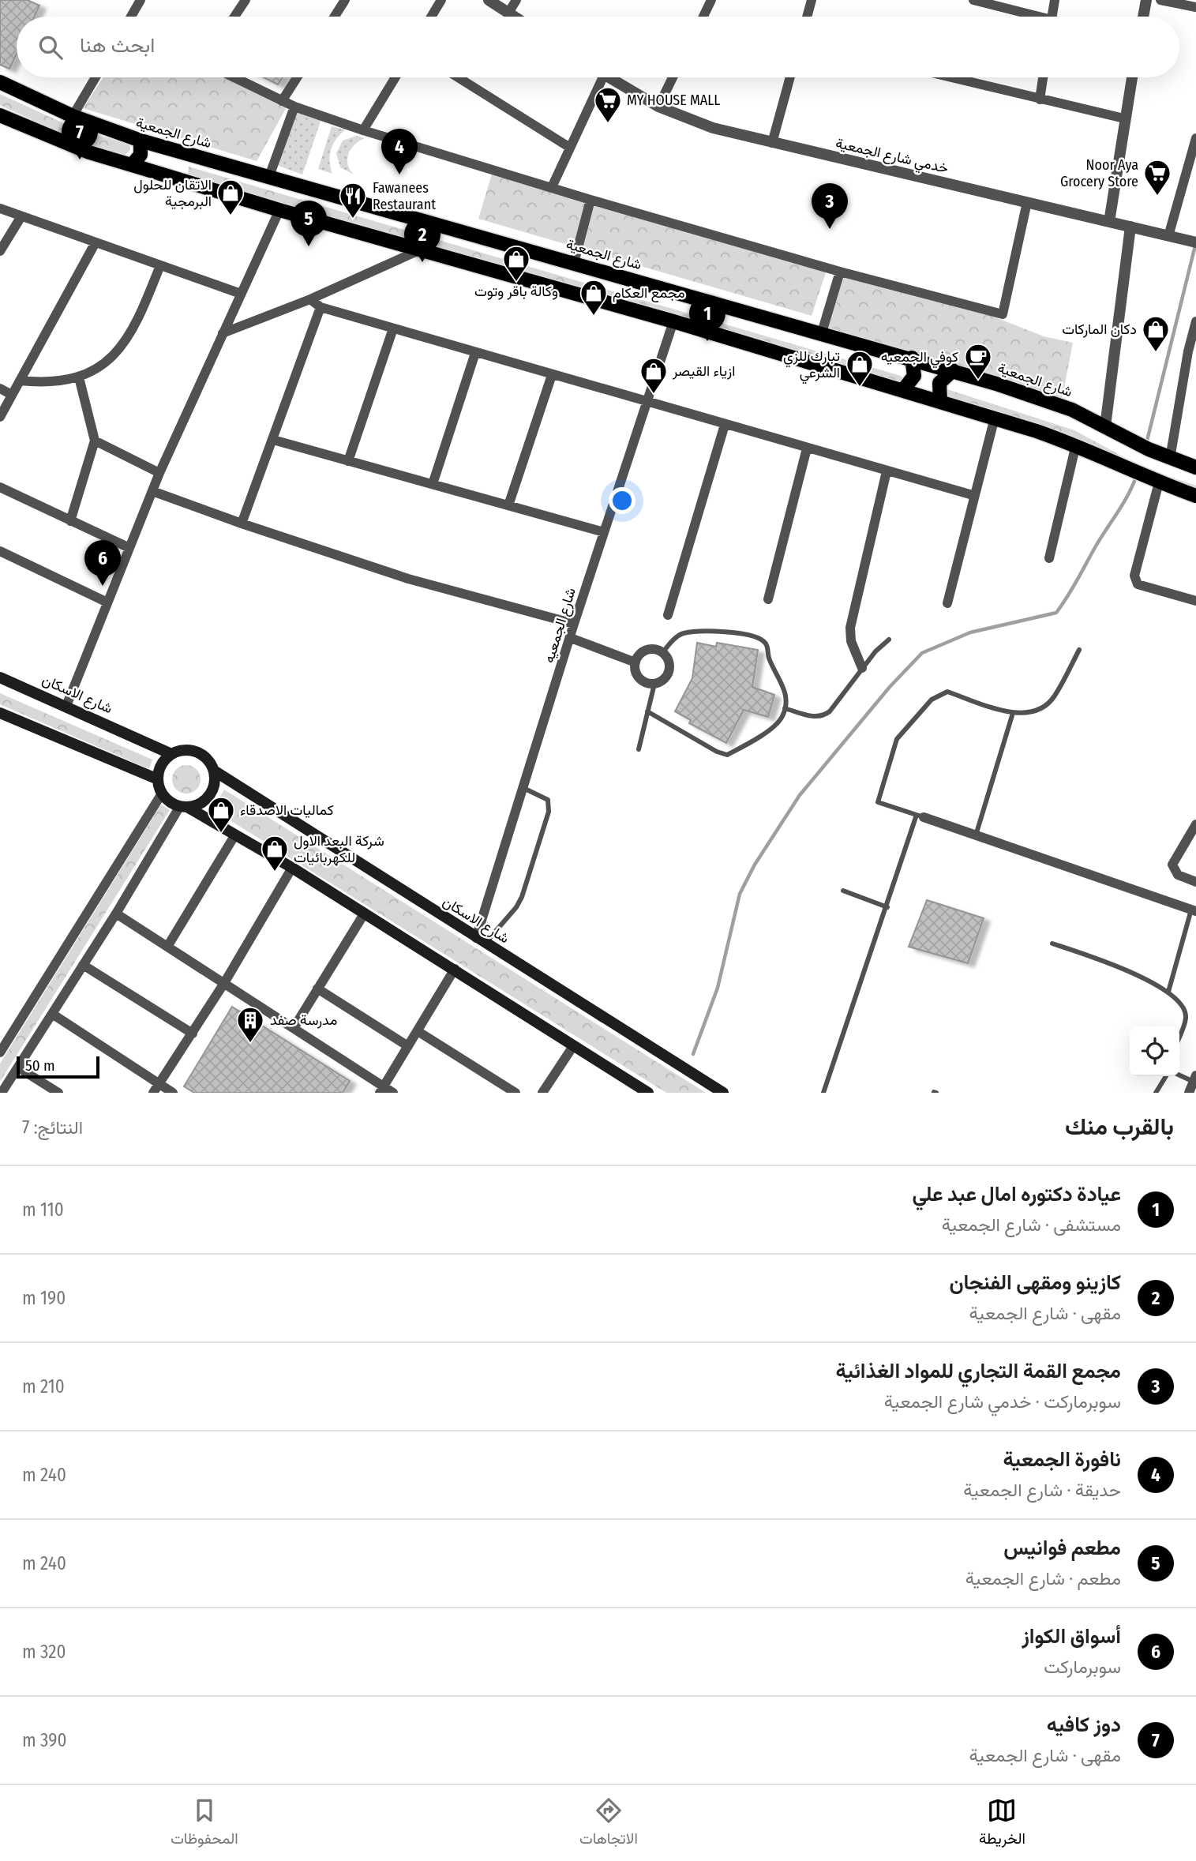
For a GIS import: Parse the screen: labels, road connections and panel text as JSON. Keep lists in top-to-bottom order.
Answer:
{
  "streets": {
    "main road": ["شارع الجمعية", "شارع الاسكان"],
    "street": ["خدمي شارع الجمعية", "شارع الجمعيه"]
  },
  "crossings": [
    ["شارع الجمعيه", "شارع الاسكان"]
  ],
  "places": {
    "supermarket": ["MY HOUSE MALL", "Noor Aya Grocery Store"],
    "shop": [
      "الاتقان للحلول البرمجية",
      "وكالة باقر وتوت",
      "مجمع العكام",
      "دكان الماركات",
      "تبارك للزي الشرعي",
      "ازياء القيصر",
      "كماليات الاصدقاء",
      "شركة البعد الاول للكهربائيات"
    ],
    "restaurant": ["Fawanees Restaurant"],
    "cafe": ["كوفي الجمعيه"],
    "building": ["مدرسة صفد"]
  },
  "scale_bar": "50 m",
  "page": {
    "search": "ابحث هنا",
    "pins": [
      "7",
      "4",
      "3",
      "5",
      "2",
      "1",
      "6"
    ],
    "scale": "50 m",
    "heading": ["بالقرب منك", "النتائج: 7"],
    "list": [
      {
        "mark": "1",
        "name": "عيادة دكتوره امال عبد علي",
        "note": "مستشفى · شارع الجمعية",
        "value": "110 m"
      },
      {
        "mark": "2",
        "name": "كازينو ومقهى الفنجان",
        "note": "مقهى · شارع الجمعية",
        "value": "190 m"
      },
      {
        "mark": "3",
        "name": "مجمع القمة التجاري للمواد الغذائية",
        "note": "سوبرماركت · خدمي شارع الجمعية",
        "value": "210 m"
      },
      {
        "mark": "4",
        "name": "نافورة الجمعية",
        "note": "حديقة · شارع الجمعية",
        "value": "240 m"
      },
      {
        "mark": "5",
        "name": "مطعم فوانيس",
        "note": "مطعم · شارع الجمعية",
        "value": "240 m"
      },
      {
        "mark": "6",
        "name": "أسواق الكواز",
        "note": "سوبرماركت",
        "value": "320 m"
      },
      {
        "mark": "7",
        "name": "دوز كافيه",
        "note": "مقهى · شارع الجمعية",
        "value": "390 m"
      }
    ],
    "nav": ["الخريطة", "الاتجاهات", "المحفوظات"]
  }
}
